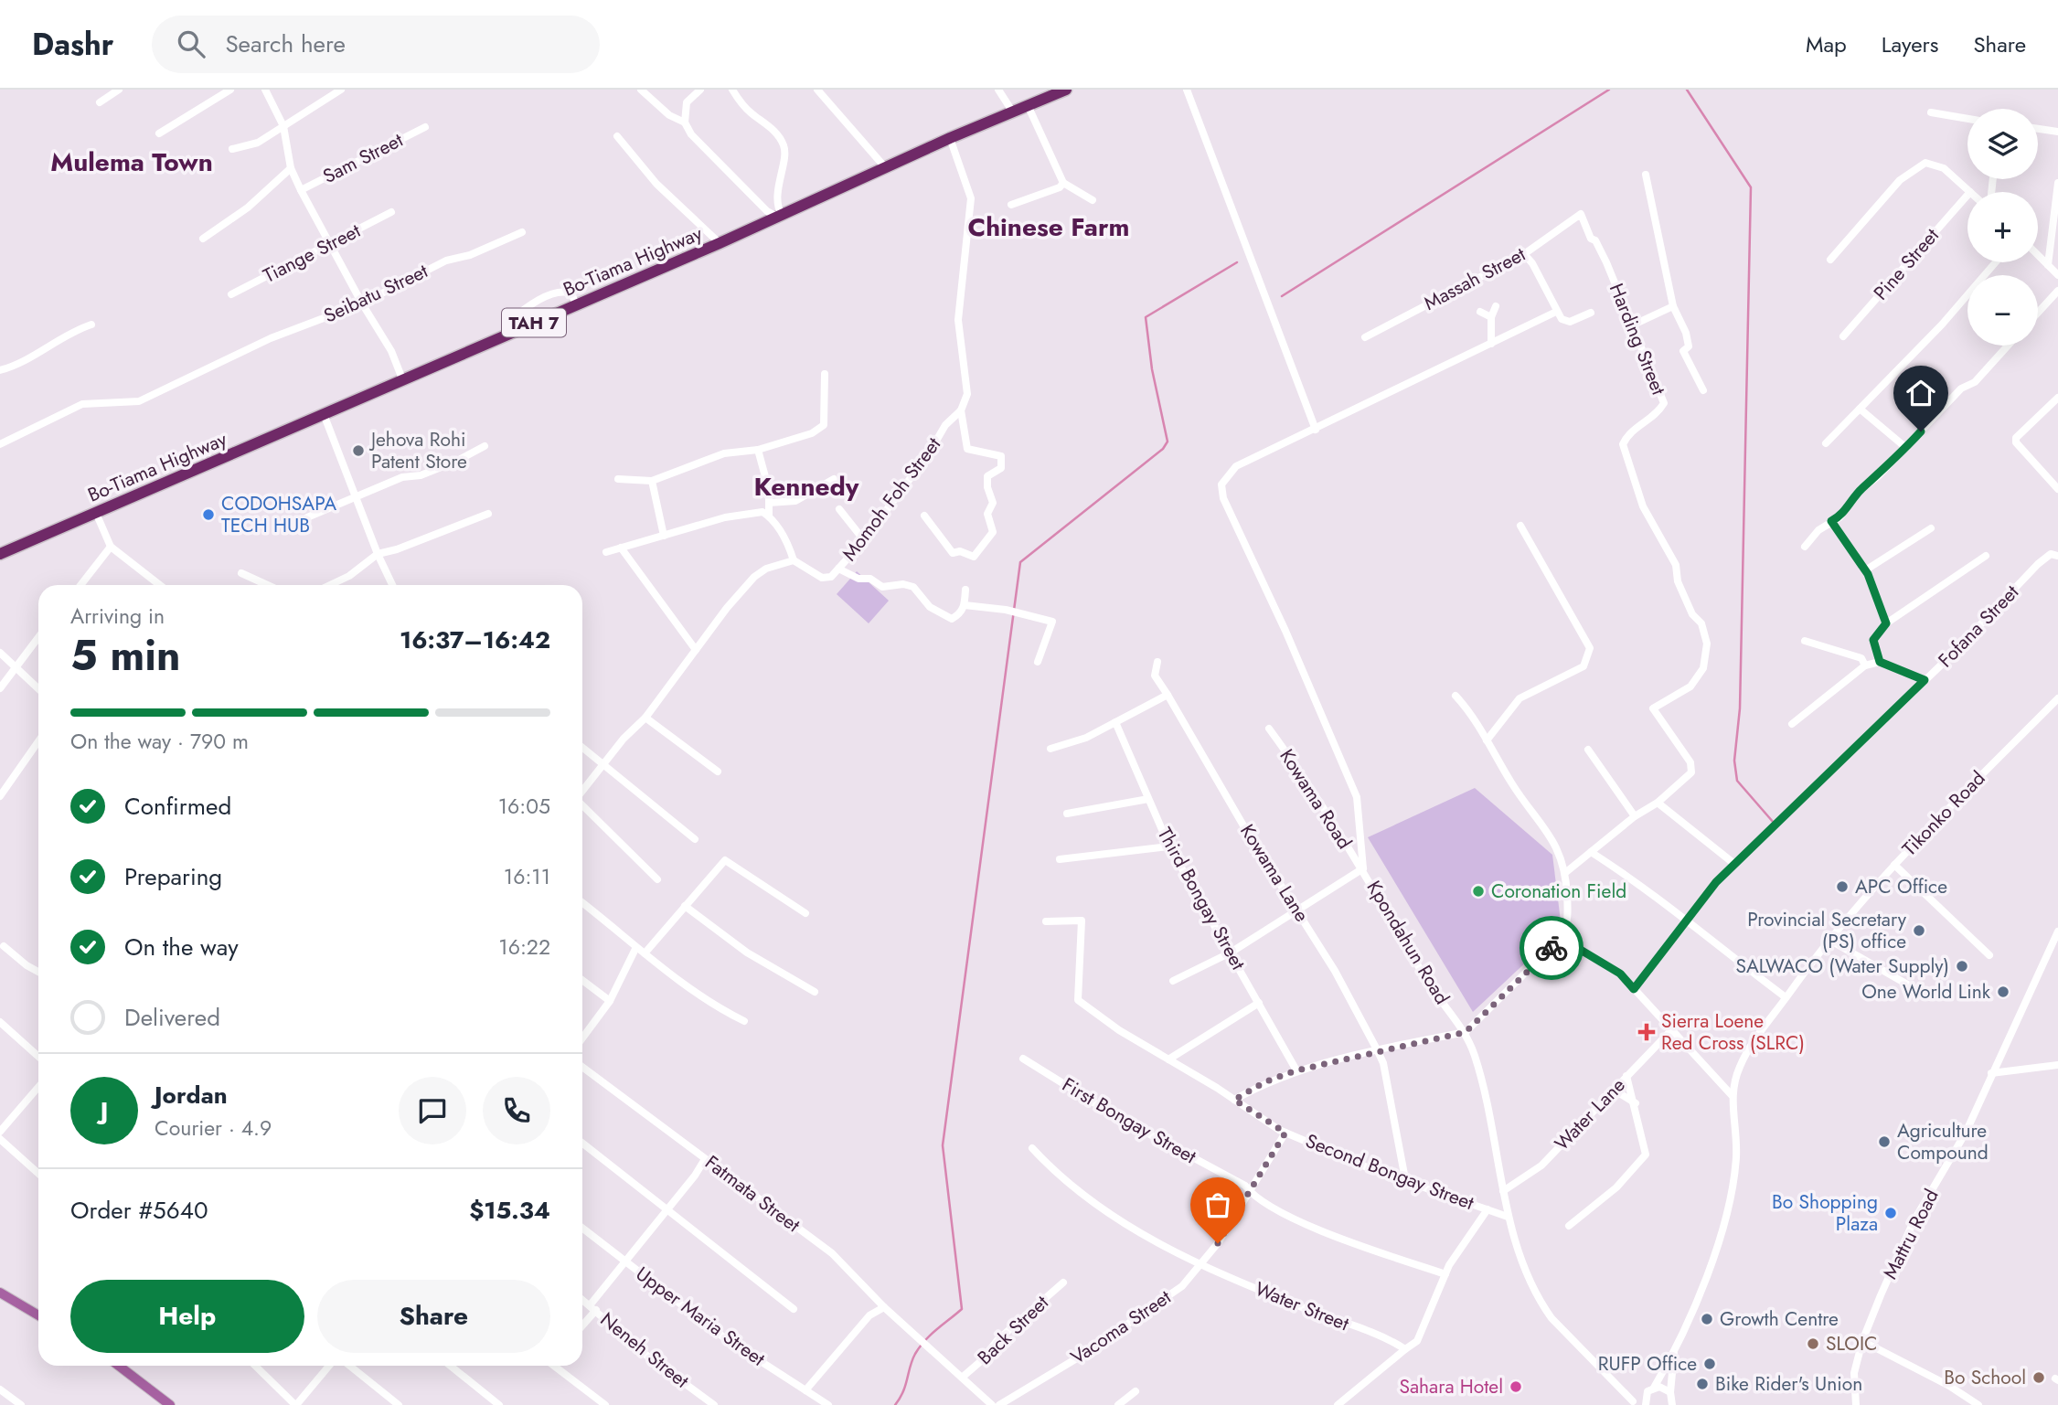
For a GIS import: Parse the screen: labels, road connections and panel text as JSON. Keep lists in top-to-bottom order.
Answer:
{
  "streets": {
    "highway": ["Bo-Tiama Highway", "TAH 7"],
    "street": [
      "Sam Street",
      "Tiange Street",
      "Pine Street",
      "Massah Street",
      "Seibatu Street",
      "Harding Street",
      "Momoh Foh Street",
      "Fofana Street",
      "Kowama Road",
      "Tikonko Road",
      "Kowama Lane",
      "Third Bongay Street",
      "Kpondahun Road",
      "Water Lane",
      "First Bongay Street",
      "Second Bongay Street",
      "Fatmata Street",
      "Mattru Road",
      "Water Street",
      "Upper Maria Street",
      "Vacoma Street",
      "Back Street",
      "Neneh Street"
    ]
  },
  "crossings": [
    ["Massah Street", "Harding Street"],
    ["Kowama Road", "Kpondahun Road"],
    ["Kowama Lane", "Second Bongay Street"],
    ["Kpondahun Road", "Water Lane"],
    ["Kpondahun Road", "Second Bongay Street"],
    ["First Bongay Street", "Vacoma Street"],
    ["Second Bongay Street", "Vacoma Street"],
    ["Fatmata Street", "Back Street"],
    ["Water Street", "Vacoma Street"]
  ],
  "districts": ["Mulema Town", "Chinese Farm", "Kennedy"],
  "places": {
    "other": [
      "Jehova Rohi Patent Store",
      "CODOHSAPA TECH HUB",
      "APC Office",
      "Coronation Field",
      "Provincial Secretary (PS) office",
      "SALWACO (Water Supply)",
      "One World Link",
      "Agriculture Compound",
      "Bo Shopping Plaza",
      "Growth Centre",
      "SLOIC",
      "RUFP Office",
      "Bo School",
      "Bike Rider's Union",
      "Sahara Hotel"
    ],
    "health": ["Sierra Loene Red Cross (SLRC)"]
  },
  "page": {
    "header": "Dashr",
    "search": "Search here",
    "nav": ["Map", "Layers", "Share"],
    "map_buttons": ["+", "−"],
    "heading": ["5 min", "Arriving in", "16:37–16:42"],
    "panel": [
      "Jordan",
      "Courier · 4.9",
      "Order #5640",
      "$15.34"
    ],
    "bar": "On the way · 790 m",
    "list": [
      ["Confirmed", "16:05"],
      ["Preparing", "16:11"],
      ["On the way", "16:22"],
      "Delivered"
    ],
    "round": "J",
    "buttons": ["Help", "Share"]
  }
}
